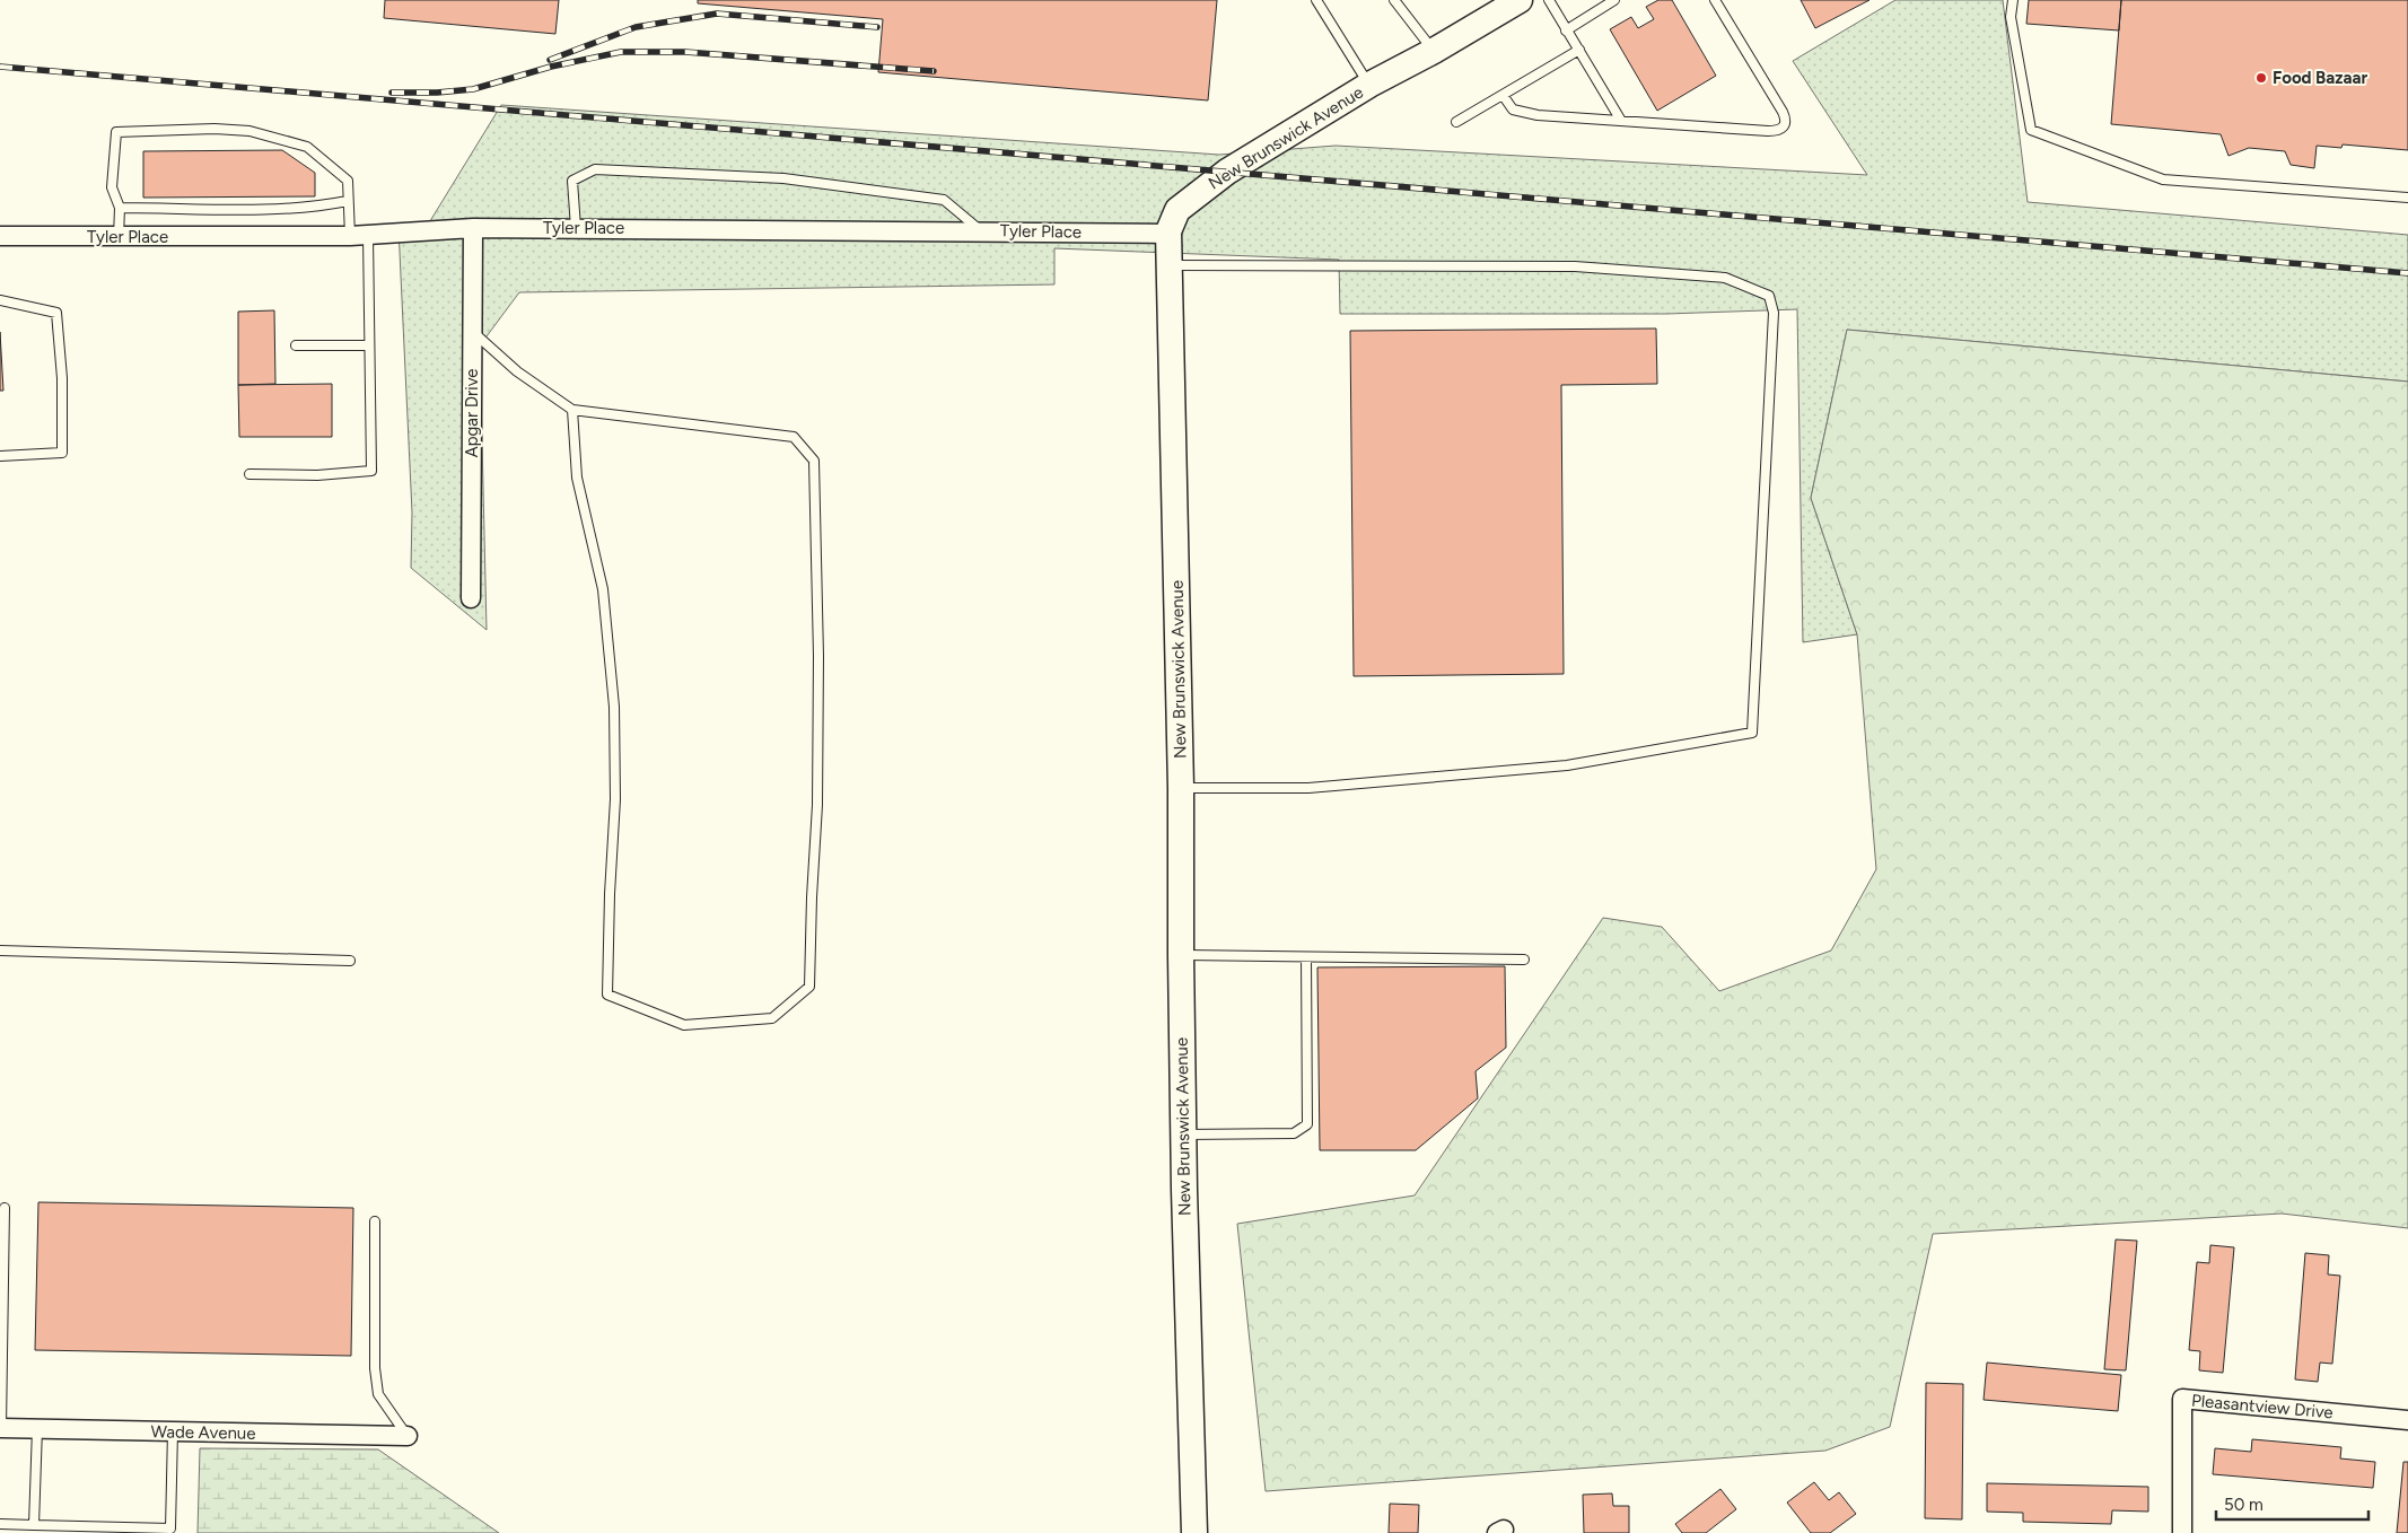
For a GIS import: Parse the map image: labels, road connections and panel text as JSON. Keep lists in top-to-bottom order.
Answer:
{
  "streets": {
    "street": [
      "New Brunswick Avenue",
      "Tyler Place",
      "Apgar Drive",
      "Pleasantview Drive",
      "Wade Avenue"
    ]
  },
  "crossings": [
    ["New Brunswick Avenue", "Tyler Place"],
    ["Tyler Place", "Apgar Drive"]
  ],
  "places": ["Food Bazaar"],
  "scale_bar": "50 m"
}
